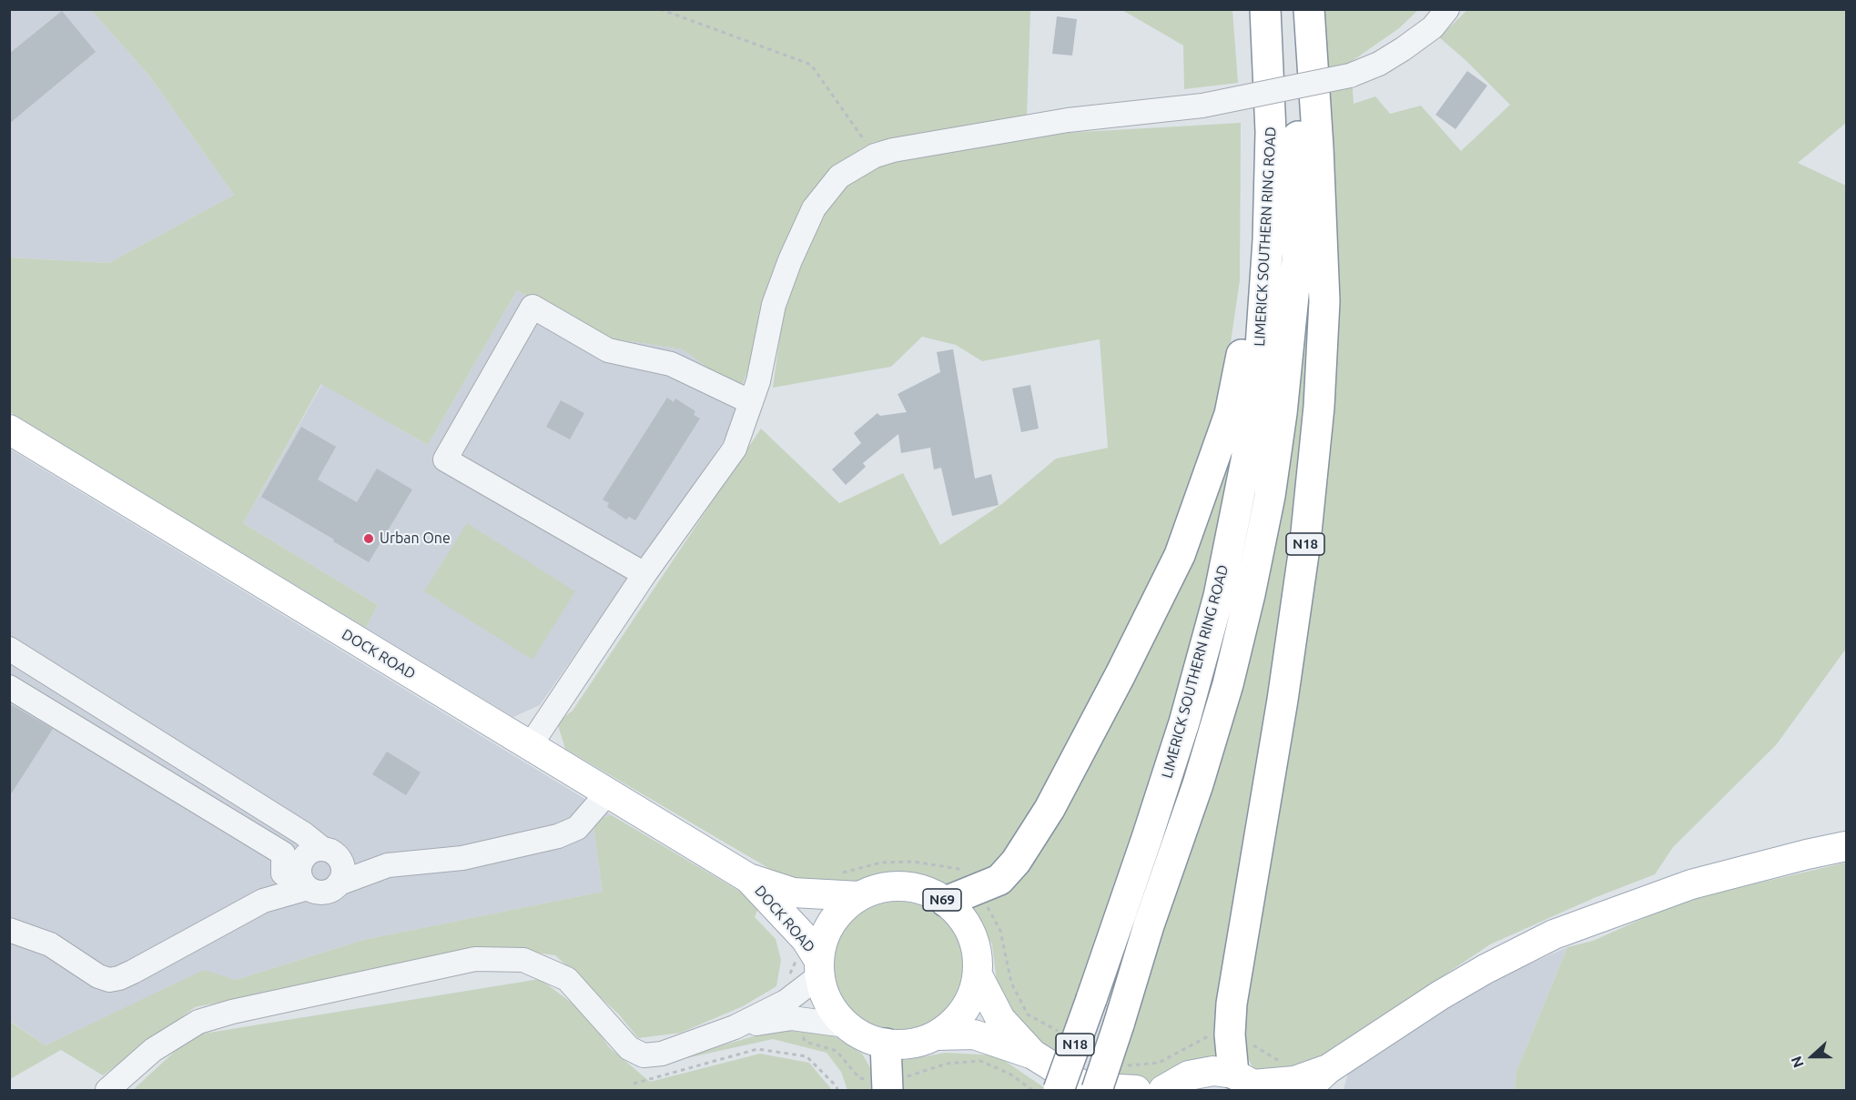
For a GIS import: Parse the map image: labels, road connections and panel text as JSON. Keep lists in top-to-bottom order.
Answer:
{
  "streets": {
    "highway": ["LIMERICK SOUTHERN RING ROAD", "N18"],
    "main road": ["DOCK ROAD", "N69"]
  },
  "crossings": [
    ["LIMERICK SOUTHERN RING ROAD", "N18"],
    ["LIMERICK SOUTHERN RING ROAD", "N69"],
    ["N18", "DOCK ROAD"],
    ["N18", "N69"],
    ["DOCK ROAD", "N69"]
  ],
  "places": ["Urban One"],
  "north": "left"
}
